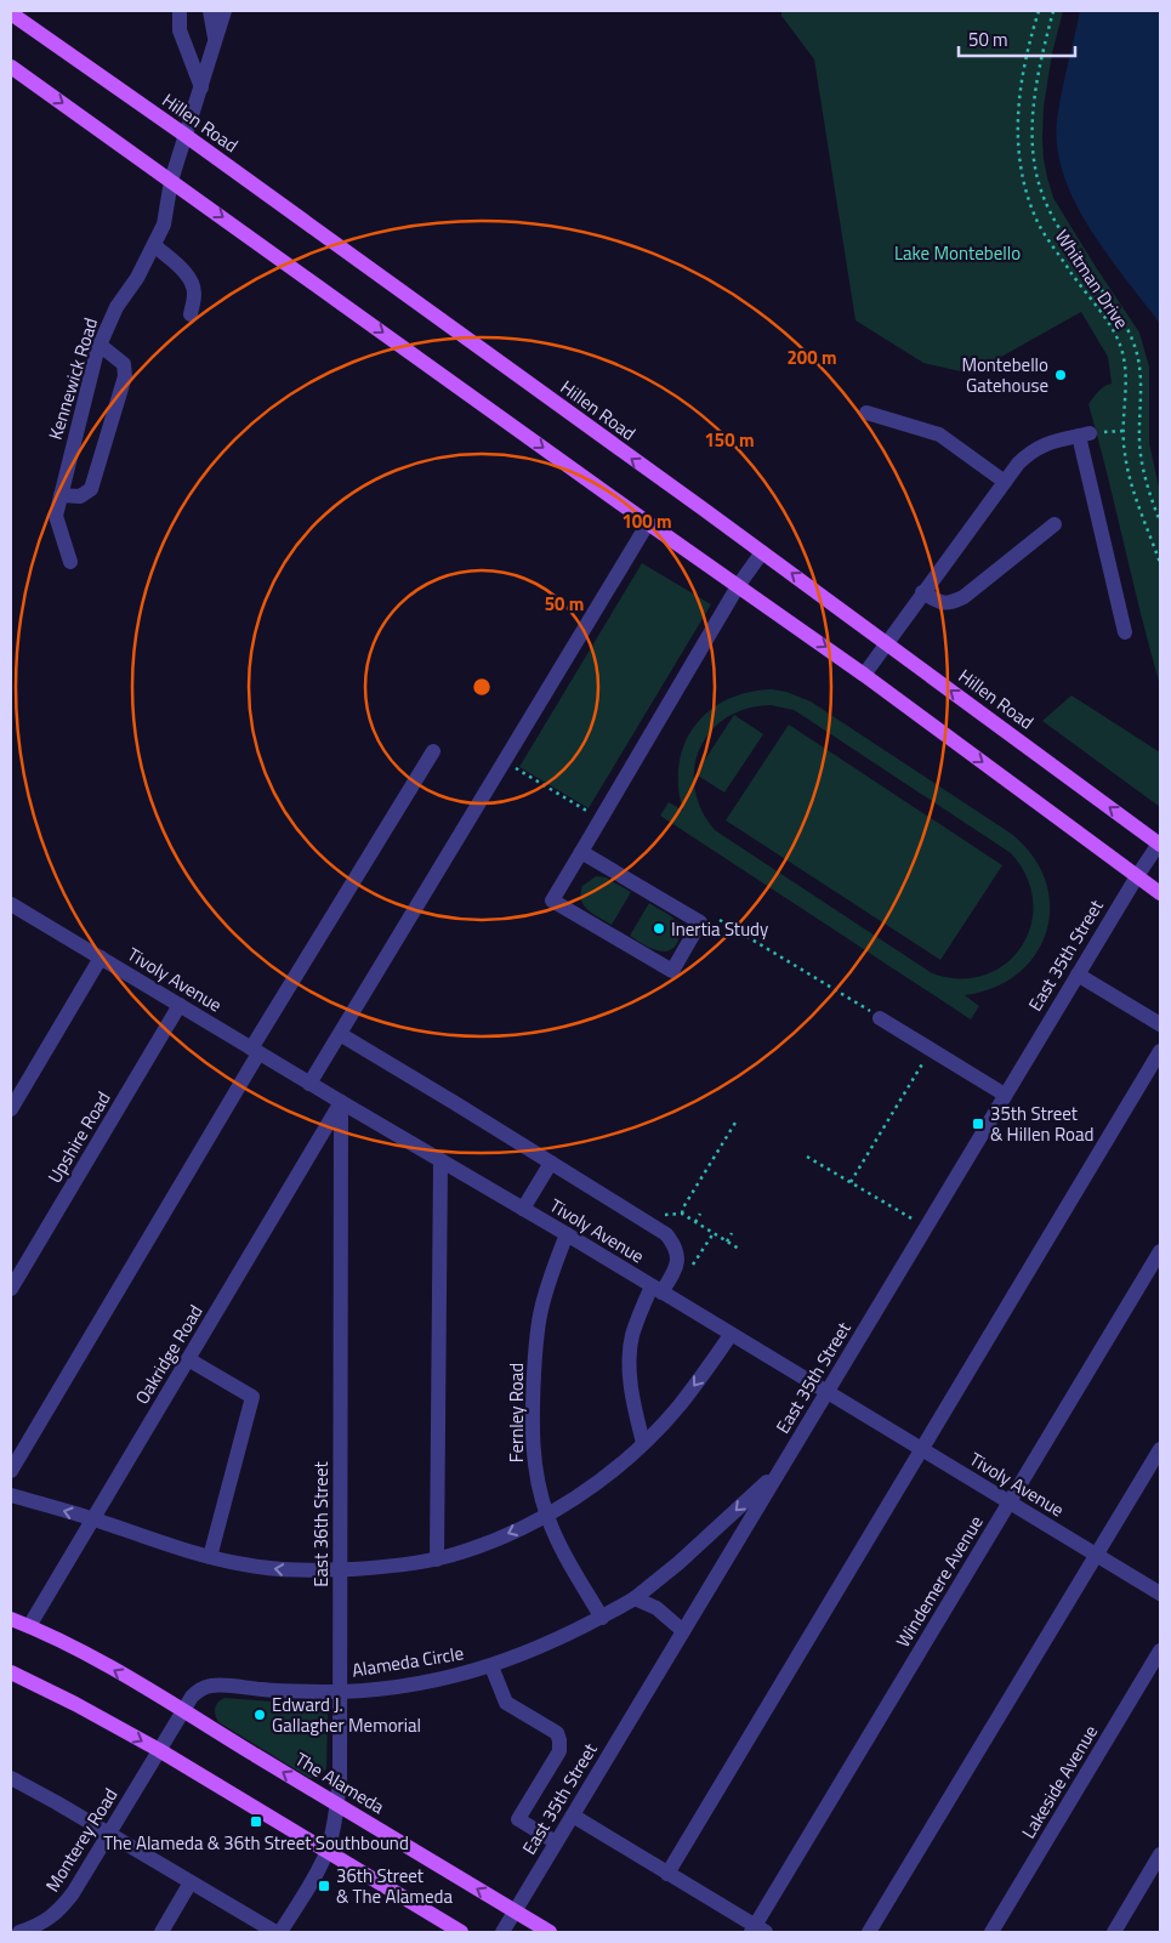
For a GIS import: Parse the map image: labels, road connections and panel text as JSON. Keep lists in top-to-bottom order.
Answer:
{
  "streets": {
    "main road": ["Hillen Road", "The Alameda"],
    "street": [
      "Kennewick Road",
      "East 35th Street",
      "Tivoly Avenue",
      "Upshire Road",
      "Oakridge Road",
      "Fernley Road",
      "East 36th Street",
      "Windemere Avenue",
      "Alameda Circle",
      "Lakeside Avenue",
      "Monterey Road"
    ],
    "path": ["Whitman Drive"]
  },
  "crossings": [
    ["Hillen Road", "Kennewick Road"],
    ["Hillen Road", "East 35th Street"],
    ["East 35th Street", "Tivoly Avenue"],
    ["East 35th Street", "Alameda Circle"],
    ["East 35th Street", "The Alameda"],
    ["Tivoly Avenue", "Upshire Road"],
    ["Tivoly Avenue", "Oakridge Road"],
    ["Tivoly Avenue", "Fernley Road"],
    ["Tivoly Avenue", "East 36th Street"],
    ["Tivoly Avenue", "Windemere Avenue"],
    ["Oakridge Road", "East 36th Street"],
    ["Oakridge Road", "The Alameda"],
    ["Fernley Road", "Alameda Circle"],
    ["East 36th Street", "Alameda Circle"],
    ["East 36th Street", "The Alameda"],
    ["Alameda Circle", "The Alameda"],
    ["Alameda Circle", "Monterey Road"]
  ],
  "parks": ["Lake Montebello"],
  "places": {
    "other": ["Montebello Gatehouse", "Inertia Study", "Edward J. Gallagher Memorial"],
    "transit": ["35th Street & Hillen Road", "The Alameda & 36th Street Southbound", "36th Street & The Alameda"]
  },
  "scale_bar": "50 m",
  "rings": [
    "200 m",
    "150 m",
    "100 m",
    "50 m"
  ]
}
